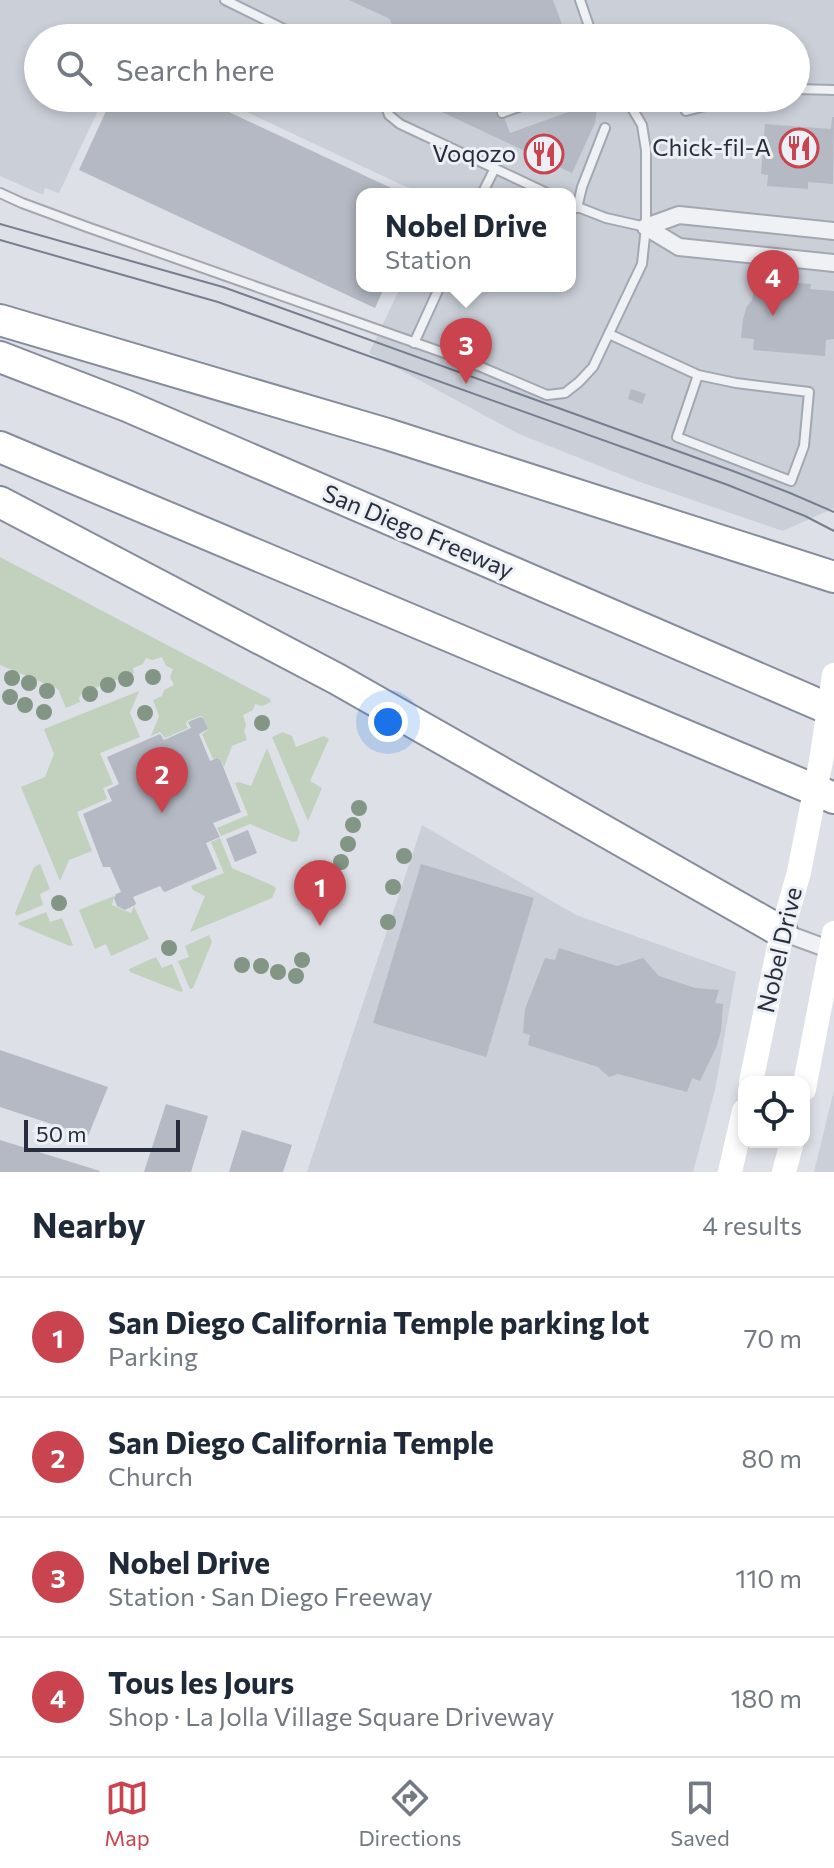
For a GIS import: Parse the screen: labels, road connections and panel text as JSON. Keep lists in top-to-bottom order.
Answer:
{
  "streets": {
    "highway": ["San Diego Freeway"],
    "main road": ["Nobel Drive"]
  },
  "places": {
    "restaurant": ["Chick-fil-A", "Voqozo"]
  },
  "scale_bar": "50 m",
  "page": {
    "search": "Search here",
    "popup": ["Nobel Drive", "Station"],
    "pins": [
      "4",
      "3",
      "2",
      "1"
    ],
    "scale": "50 m",
    "heading": ["Nearby", "4 results"],
    "list": [
      {
        "mark": "1",
        "name": "San Diego California Temple parking lot",
        "note": "Parking",
        "value": "70 m"
      },
      {
        "mark": "2",
        "name": "San Diego California Temple",
        "note": "Church",
        "value": "80 m"
      },
      {
        "mark": "3",
        "name": "Nobel Drive",
        "note": "Station · San Diego Freeway",
        "value": "110 m"
      },
      {
        "mark": "4",
        "name": "Tous les Jours",
        "note": "Shop · La Jolla Village Square Driveway",
        "value": "180 m"
      }
    ],
    "nav": ["Map", "Directions", "Saved"]
  }
}
